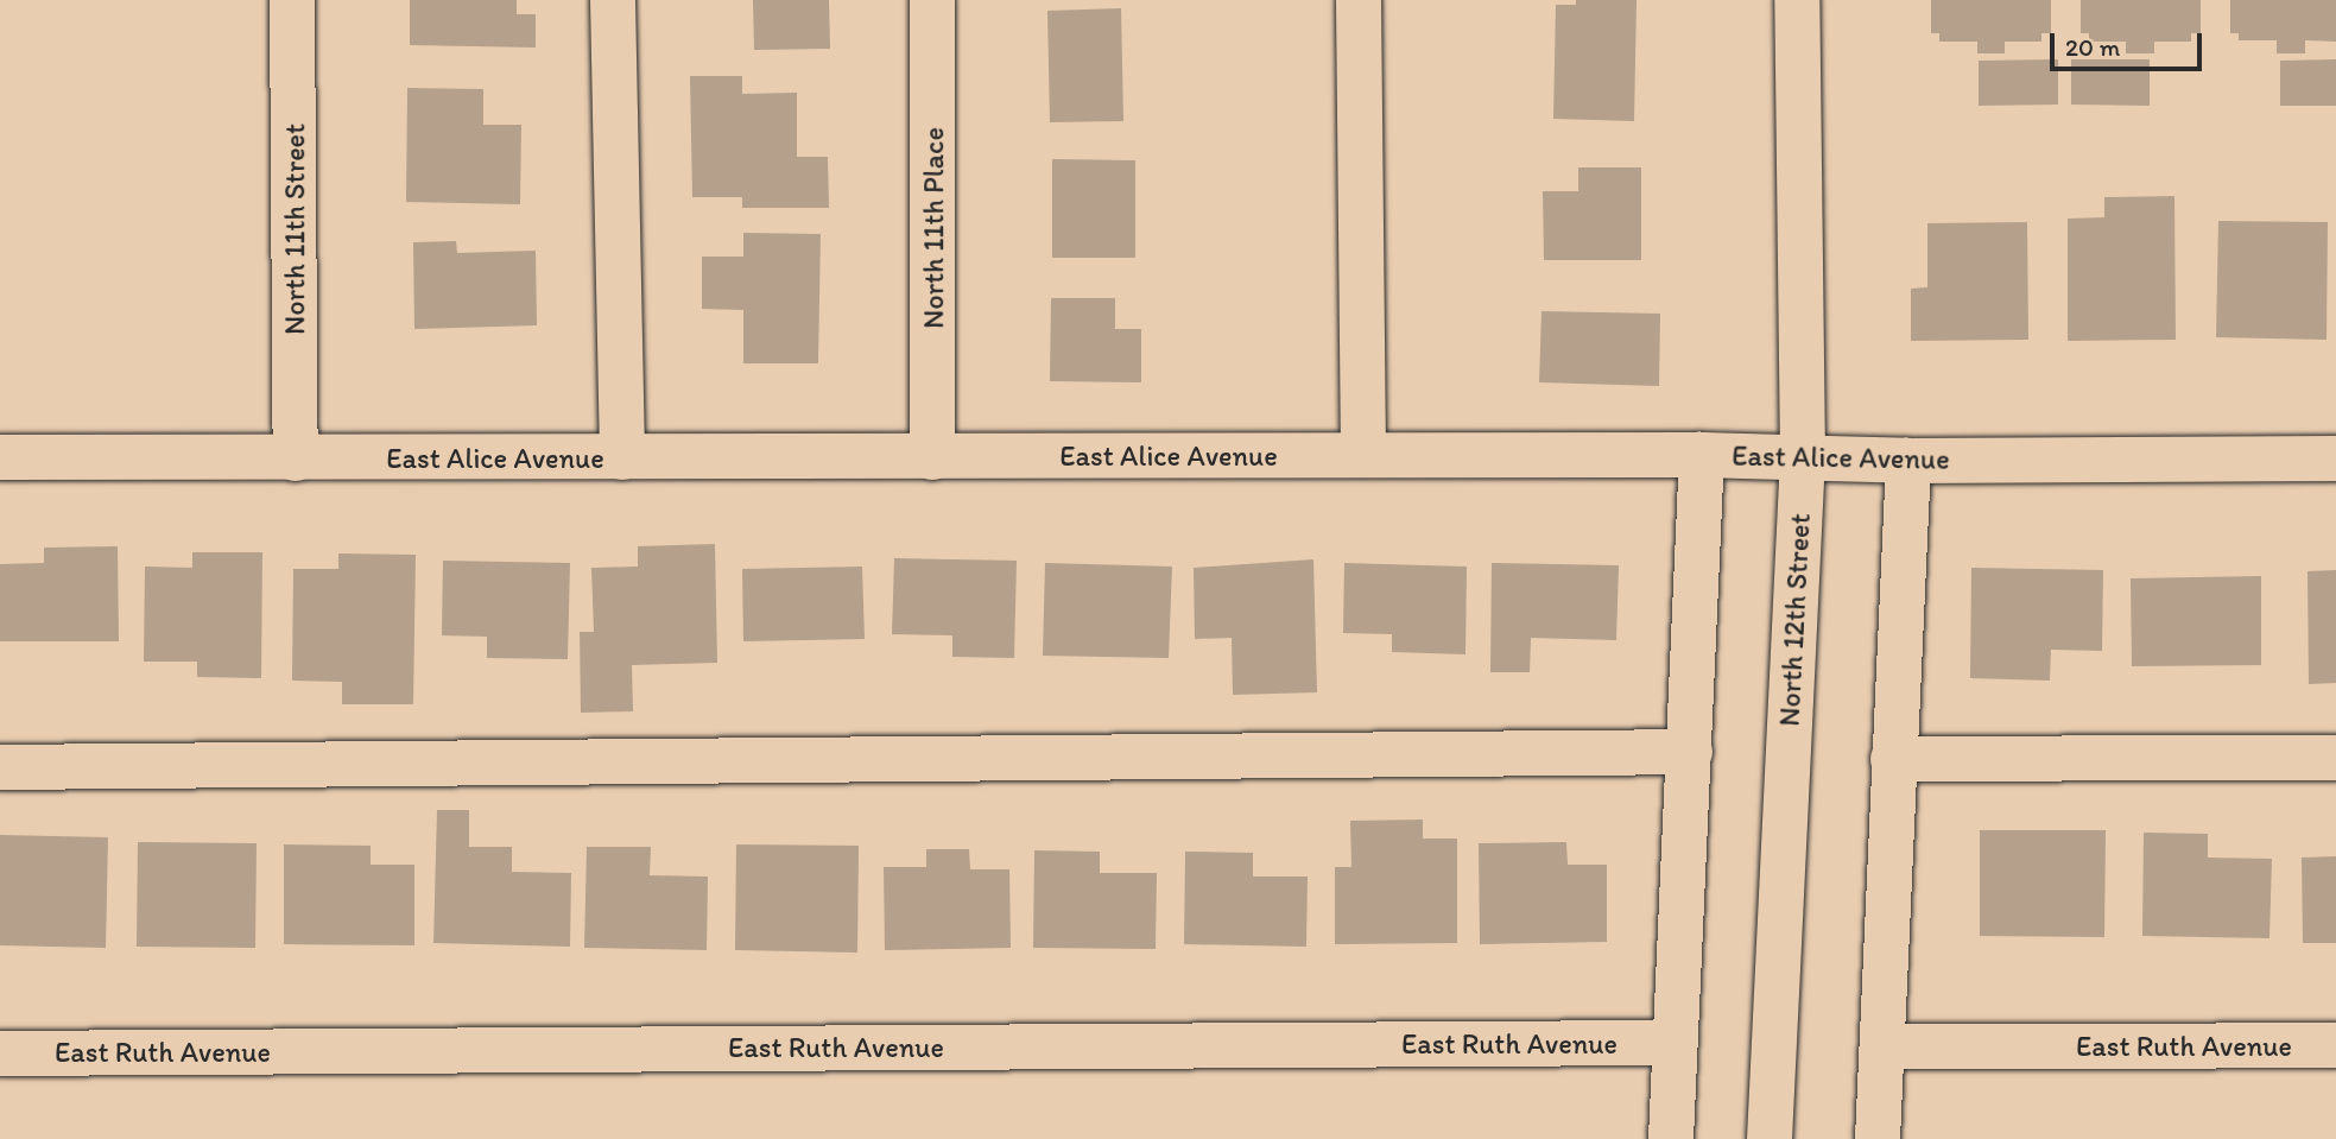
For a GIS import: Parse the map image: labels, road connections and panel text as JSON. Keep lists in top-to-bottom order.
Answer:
{
  "streets": {
    "street": [
      "North 11th Place",
      "North 11th Street",
      "East Alice Avenue",
      "North 12th Street",
      "East Ruth Avenue"
    ]
  },
  "crossings": [
    ["North 11th Place", "East Alice Avenue"],
    ["North 11th Street", "East Alice Avenue"],
    ["East Alice Avenue", "North 12th Street"]
  ],
  "scale_bar": "20 m"
}
